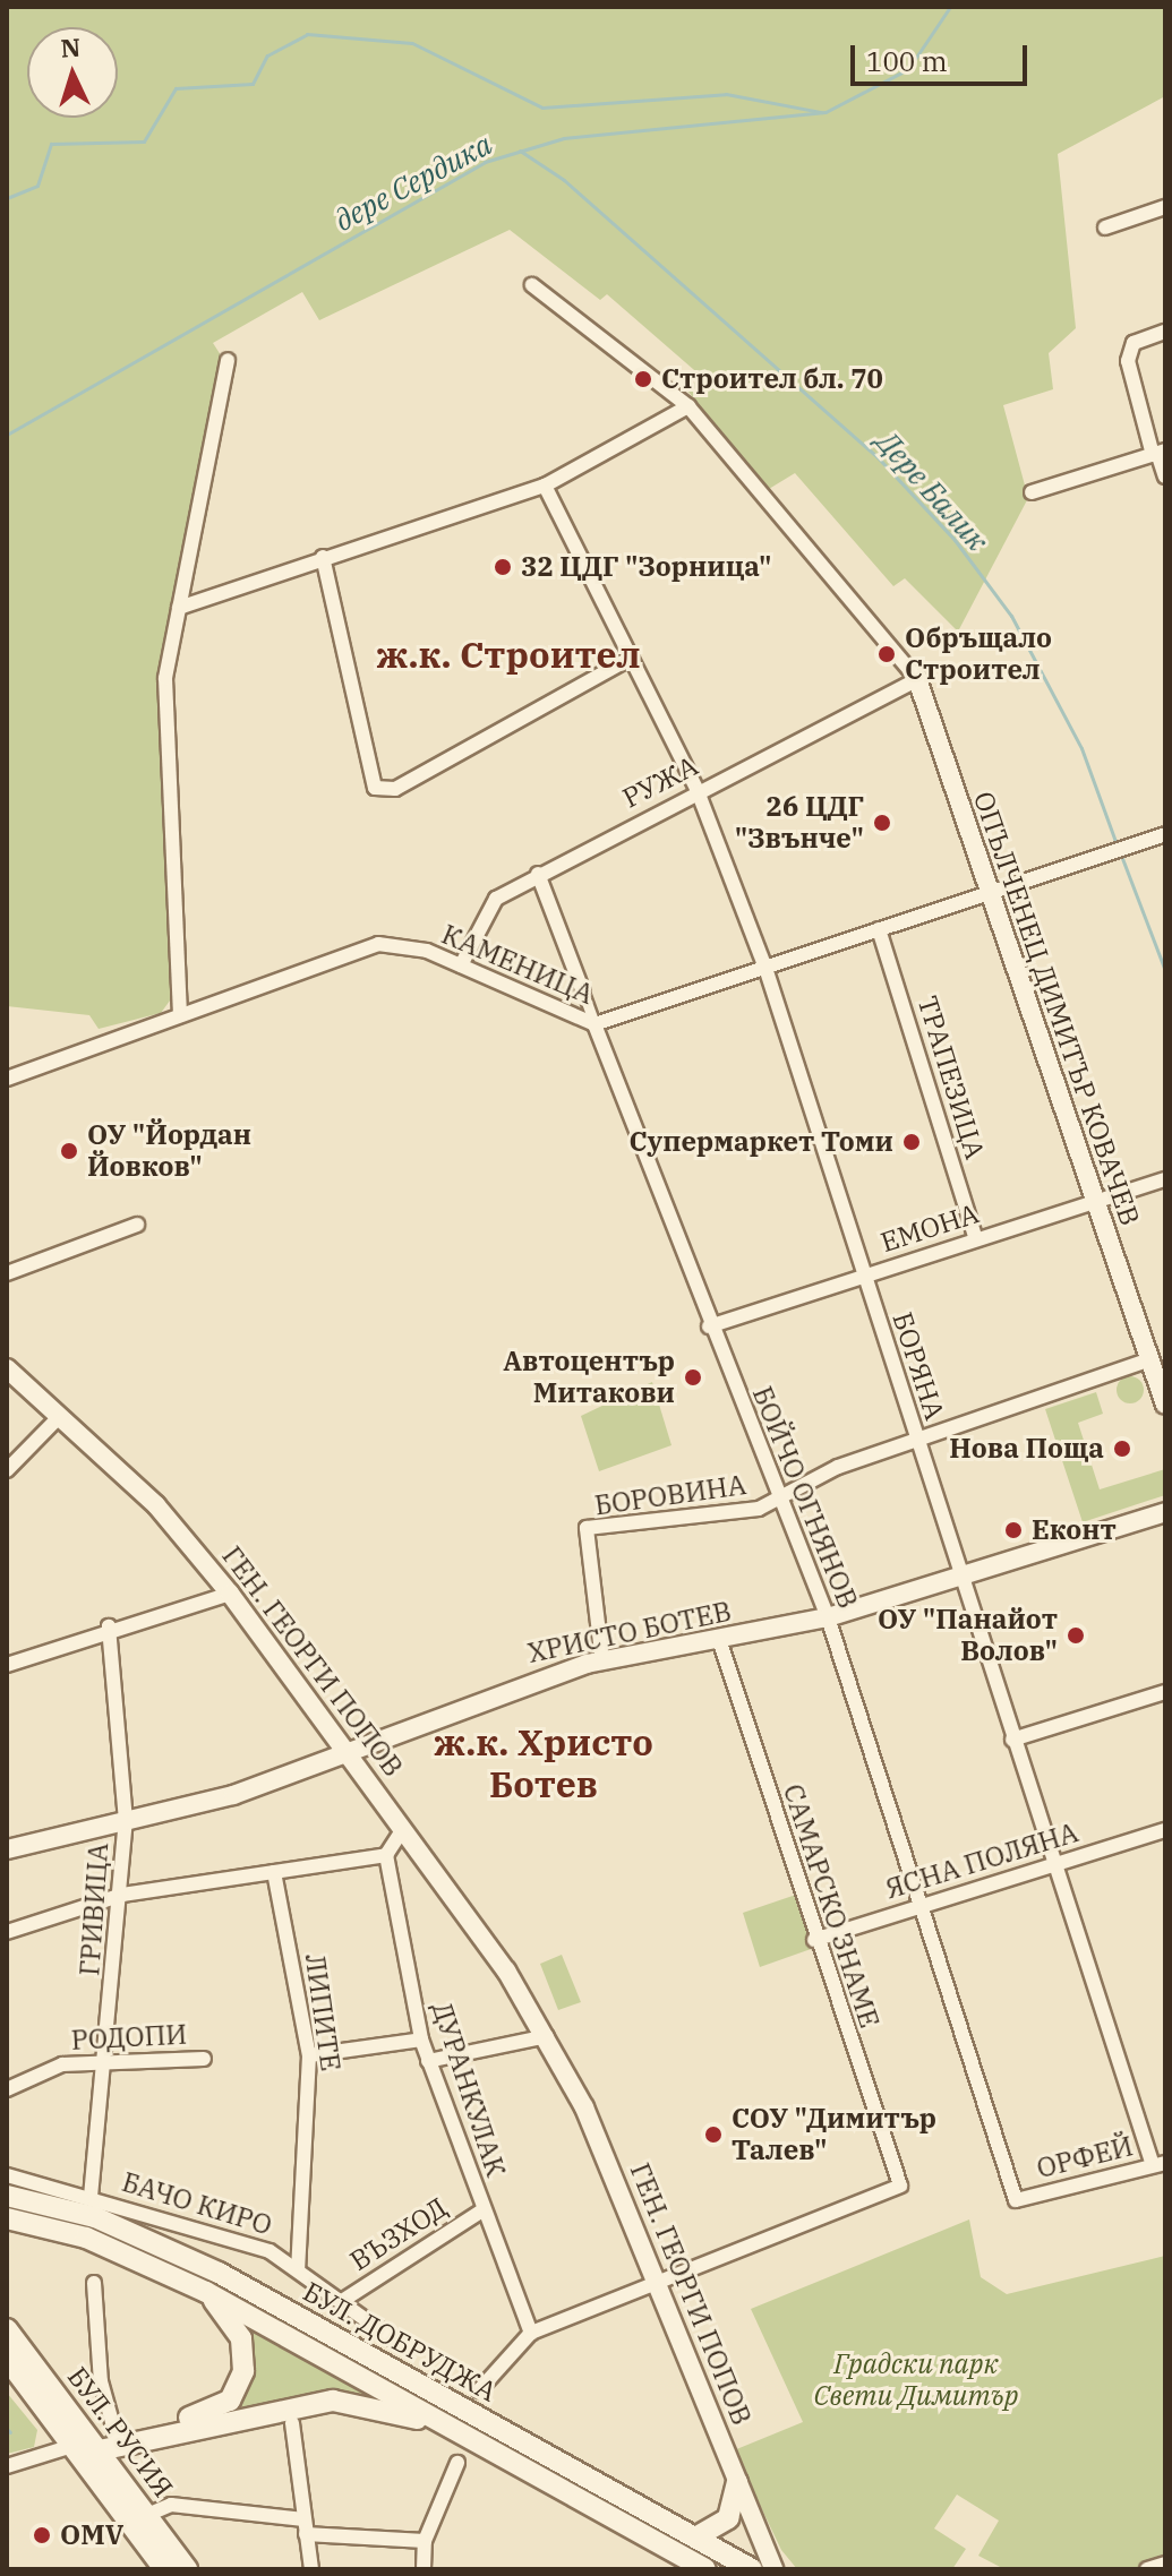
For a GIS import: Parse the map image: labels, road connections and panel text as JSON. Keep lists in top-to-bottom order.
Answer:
{
  "streets": {
    "main road": ["БУЛ. ДОБРУДЖА", "БУЛ. РУСИЯ"],
    "street": [
      "РУЖА",
      "КАМЕНИЦА",
      "ОПЪЛЧЕНЕЦ ДИМИТЪР КОВАЧЕВ",
      "ТРАПЕЗИЦА",
      "ЕМОНА",
      "БОРЯНА",
      "БОРОВИНА",
      "БОЙЧО ОГНЯНОВ",
      "ХРИСТО БОТЕВ",
      "ГЕН. ГЕОРГИ ПОПОВ",
      "ЯСНА ПОЛЯНА",
      "САМАРСКО ЗНАМЕ",
      "ГРИВИЦА",
      "ЛИПИТЕ",
      "РОДОПИ",
      "ДУРАНКУЛАК",
      "ОРФЕЙ",
      "БАЧО КИРО",
      "ВЪЗХОД"
    ]
  },
  "crossings": [
    ["РУЖА", "КАМЕНИЦА"],
    ["РУЖА", "ОПЪЛЧЕНЕЦ ДИМИТЪР КОВАЧЕВ"],
    ["РУЖА", "БОРЯНА"],
    ["РУЖА", "БОЙЧО ОГНЯНОВ"],
    ["КАМЕНИЦА", "ОПЪЛЧЕНЕЦ ДИМИТЪР КОВАЧЕВ"],
    ["КАМЕНИЦА", "ТРАПЕЗИЦА"],
    ["КАМЕНИЦА", "БОРЯНА"],
    ["КАМЕНИЦА", "БОЙЧО ОГНЯНОВ"],
    ["ОПЪЛЧЕНЕЦ ДИМИТЪР КОВАЧЕВ", "ЕМОНА"],
    ["ТРАПЕЗИЦА", "ЕМОНА"],
    ["ЕМОНА", "БОРЯНА"],
    ["ЕМОНА", "БОЙЧО ОГНЯНОВ"],
    ["БОРЯНА", "ХРИСТО БОТЕВ"],
    ["БОРЯНА", "ЯСНА ПОЛЯНА"],
    ["БОРЯНА", "ОРФЕЙ"],
    ["БОРОВИНА", "БОЙЧО ОГНЯНОВ"],
    ["БОРОВИНА", "ХРИСТО БОТЕВ"],
    ["БОЙЧО ОГНЯНОВ", "ХРИСТО БОТЕВ"],
    ["БОЙЧО ОГНЯНОВ", "ЯСНА ПОЛЯНА"],
    ["БОЙЧО ОГНЯНОВ", "ОРФЕЙ"],
    ["ХРИСТО БОТЕВ", "ГЕН. ГЕОРГИ ПОПОВ"],
    ["ХРИСТО БОТЕВ", "САМАРСКО ЗНАМЕ"],
    ["ХРИСТО БОТЕВ", "ГРИВИЦА"],
    ["ГЕН. ГЕОРГИ ПОПОВ", "САМАРСКО ЗНАМЕ"],
    ["ЯСНА ПОЛЯНА", "САМАРСКО ЗНАМЕ"],
    ["ГРИВИЦА", "РОДОПИ"],
    ["ГРИВИЦА", "БАЧО КИРО"],
    ["ЛИПИТЕ", "БАЧО КИРО"],
    ["ДУРАНКУЛАК", "ВЪЗХОД"],
    ["БАЧО КИРО", "ВЪЗХОД"]
  ],
  "districts": ["ж.к. Строител", "ж.к. Христо Ботев"],
  "water": ["дере Сердика", "Дере Балик"],
  "parks": ["Градски парк Свети Димитър"],
  "places": [
    "Строител бл. 70",
    "32 ЦДГ \"Зорница\"",
    "Обръщало Строител",
    "26 ЦДГ \"Звънче\"",
    "Супермаркет Томи",
    "ОУ \"Йордан Йовков\"",
    "Автоцентър Митакови",
    "Нова Поща",
    "Еконт",
    "ОУ \"Панайот Волов\"",
    "СОУ \"Димитър Талев\"",
    "OMV"
  ],
  "scale_bar": "100 m",
  "north": "top"
}
